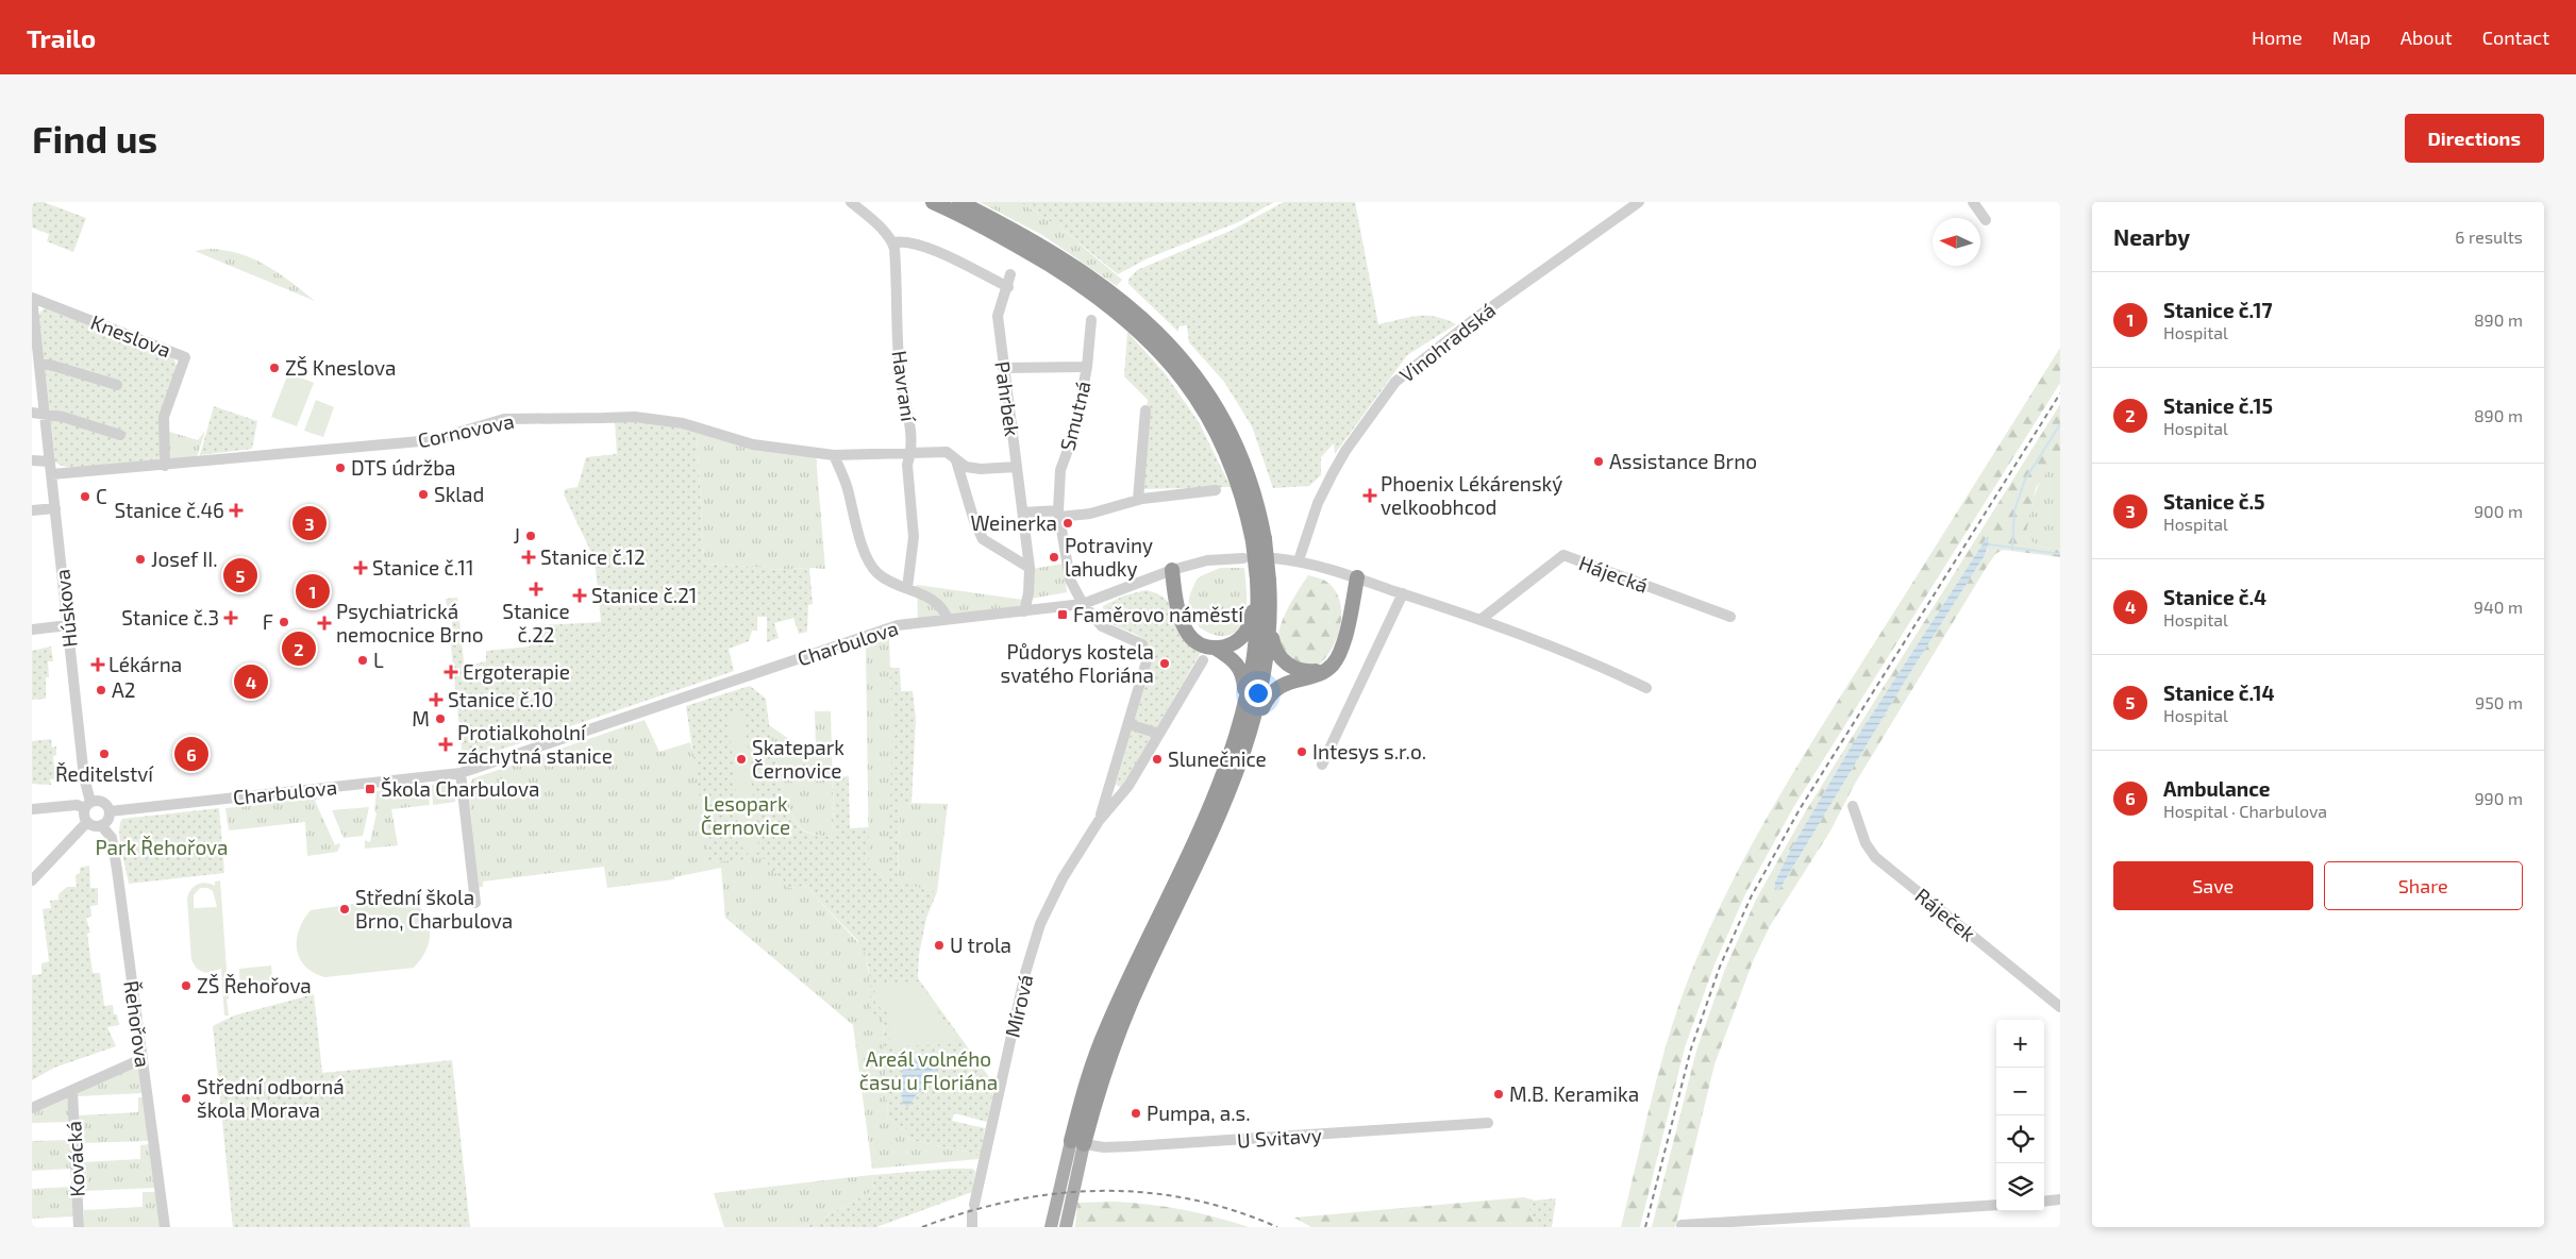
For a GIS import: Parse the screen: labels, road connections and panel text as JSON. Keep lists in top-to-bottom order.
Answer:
{
  "streets": {
    "street": [
      "Kneslova",
      "Vinohradská",
      "Havraní",
      "Pahrbek",
      "Smutná",
      "Cornovova",
      "Hájecká",
      "Húskova",
      "Charbulova",
      "Ráječek",
      "Mírová",
      "Řehořova",
      "U Svitavy",
      "Kovácká"
    ]
  },
  "crossings": [
    ["Kneslova", "Cornovova"],
    ["Kneslova", "Húskova"],
    ["Havraní", "Cornovova"],
    ["Pahrbek", "Charbulova"],
    ["Smutná", "Charbulova"],
    ["Cornovova", "Húskova"],
    ["Húskova", "Charbulova"],
    ["Húskova", "Řehořova"],
    ["Charbulova", "Řehořova"]
  ],
  "parks": ["Lesopark Černovice", "Park Řehořova", "Areál volného času u Floriána"],
  "places": {
    "other": [
      "ZŠ Kneslova",
      "Assistance Brno",
      "DTS údržba",
      "Sklad",
      "C",
      "Weinerka",
      "J",
      "Potraviny lahudky",
      "Josef II.",
      "F",
      "L",
      "Půdorys kostela svatého Floriána",
      "A2",
      "M",
      "Intesys s.r.o.",
      "Ředitelství",
      "Skatepark Černovice",
      "Slunečnice",
      "Střední škola Brno, Charbulova",
      "U trola",
      "ZŠ Řehořova",
      "M.B. Keramika",
      "Střední odborná škola Morava",
      "Pumpa, a.s."
    ],
    "health": [
      "Phoenix Lékárenský velkoobhcod",
      "Stanice č.46",
      "Stanice č.12",
      "Stanice č.11",
      "Stanice č.22",
      "Stanice č.21",
      "Stanice č.3",
      "Psychiatrická nemocnice Brno",
      "Lékárna",
      "Ergoterapie",
      "Stanice č.10",
      "Protialkoholní záchytná stanice"
    ],
    "transit": ["Faměrovo náměstí", "Škola Charbulova"]
  },
  "north": "left",
  "page": {
    "header": "Trailo",
    "nav": [
      "Home",
      "Map",
      "About",
      "Contact"
    ],
    "buttons": [
      "Directions",
      ["Save", "Share"]
    ],
    "title": "Find us",
    "heading": ["Nearby", "6 results"],
    "list": [
      {
        "mark": "1",
        "name": "Stanice č.17",
        "note": "Hospital",
        "value": "890 m"
      },
      {
        "mark": "2",
        "name": "Stanice č.15",
        "note": "Hospital",
        "value": "890 m"
      },
      {
        "mark": "3",
        "name": "Stanice č.5",
        "note": "Hospital",
        "value": "900 m"
      },
      {
        "mark": "4",
        "name": "Stanice č.4",
        "note": "Hospital",
        "value": "940 m"
      },
      {
        "mark": "5",
        "name": "Stanice č.14",
        "note": "Hospital",
        "value": "950 m"
      },
      {
        "mark": "6",
        "name": "Ambulance",
        "note": "Hospital · Charbulova",
        "value": "990 m"
      }
    ],
    "pins": [
      "3",
      "5",
      "1",
      "2",
      "4",
      "6"
    ],
    "map_buttons": ["+", "−"]
  }
}
